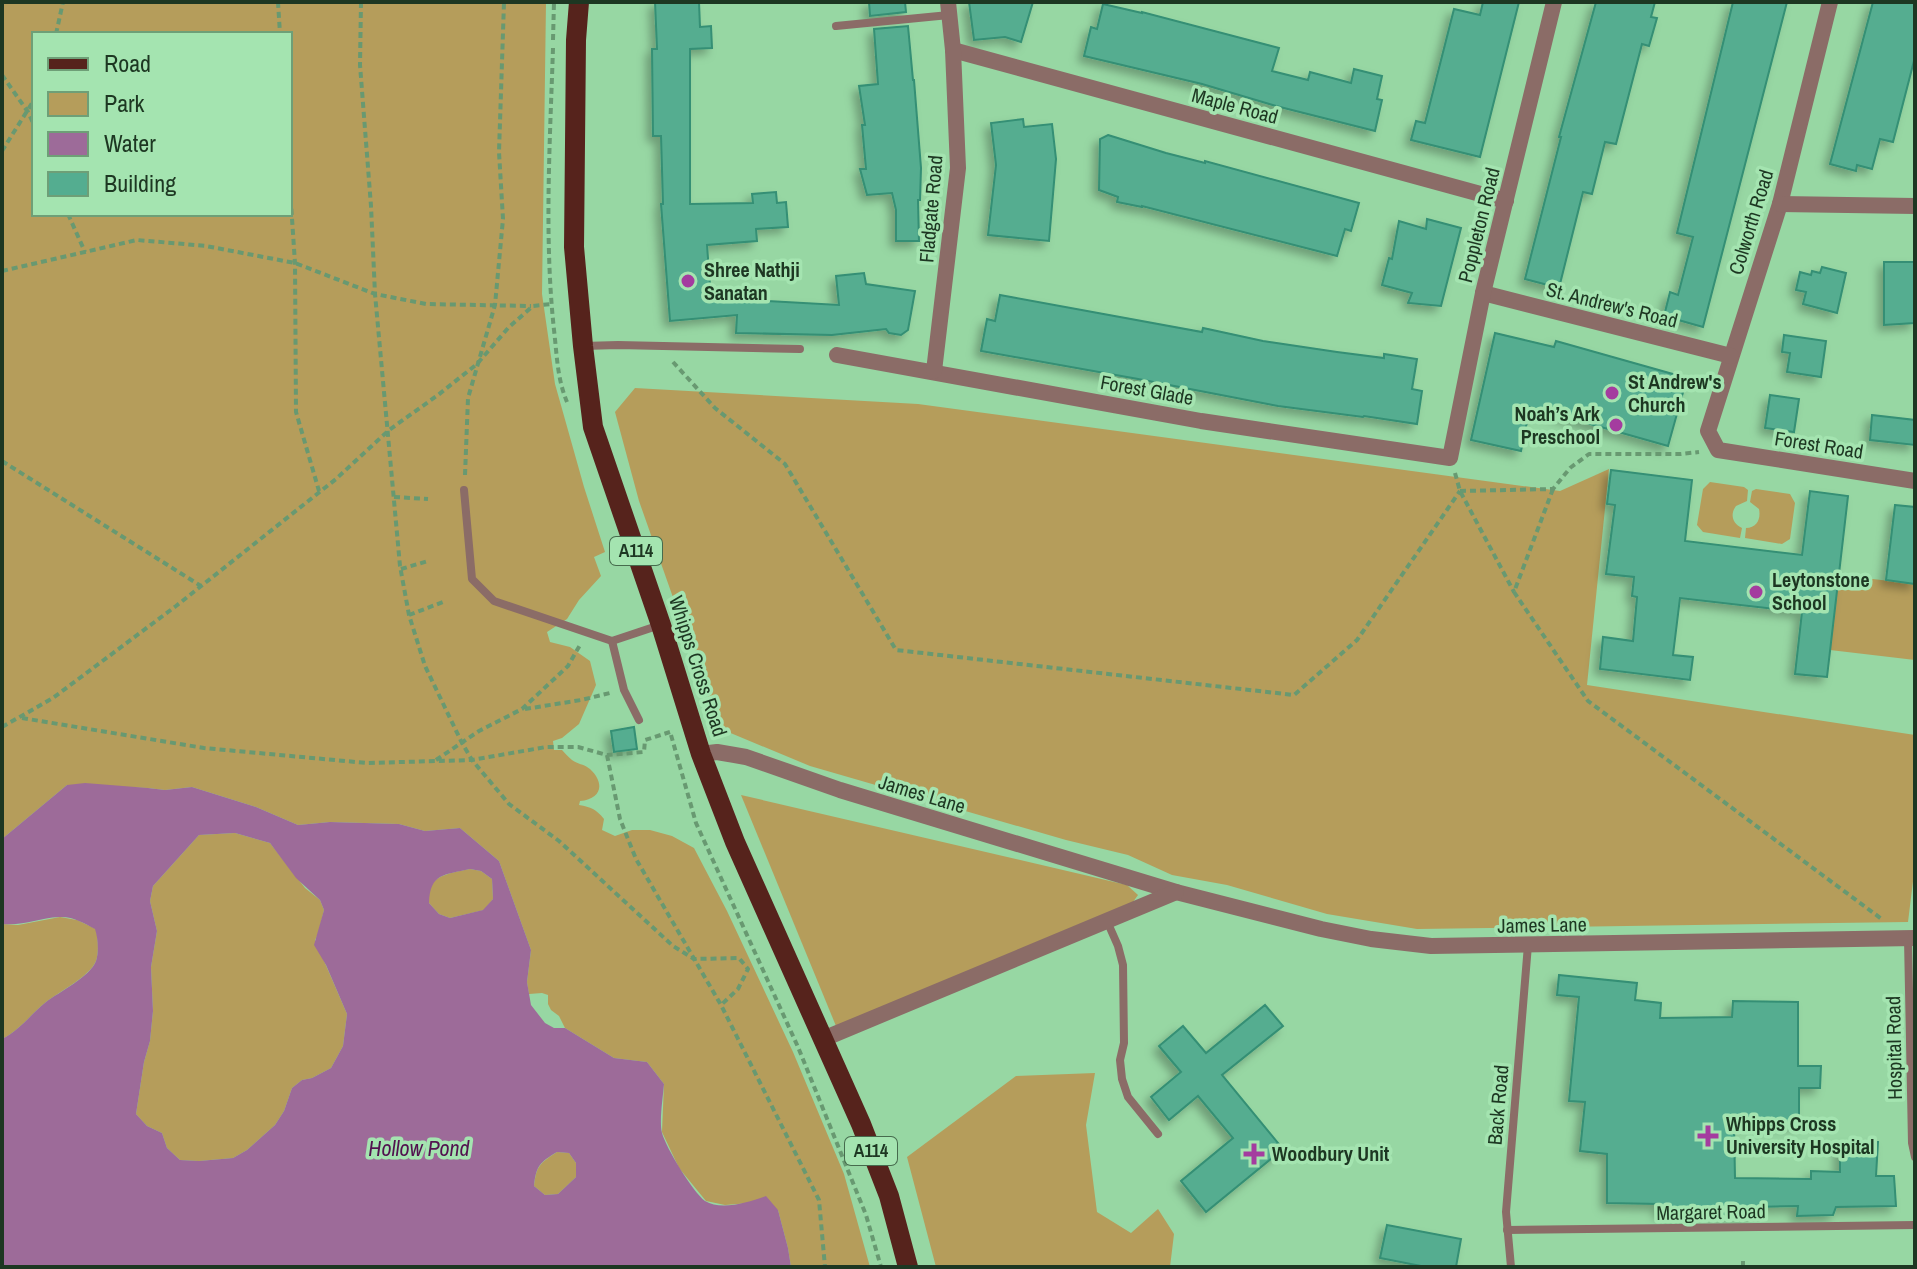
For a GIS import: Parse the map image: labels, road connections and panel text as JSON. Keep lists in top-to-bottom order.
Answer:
{
  "streets": {
    "main road": ["A114", "Whipps Cross Road"],
    "street": [
      "Maple Road",
      "Fladgate Road",
      "Colworth Road",
      "Poppleton Road",
      "St. Andrew's Road",
      "Forest Glade",
      "Forest Road",
      "James Lane"
    ],
    "lane": ["Hospital Road", "Back Road", "Margaret Road"]
  },
  "crossings": [
    ["Maple Road", "Fladgate Road"],
    ["Maple Road", "Poppleton Road"],
    ["Fladgate Road", "Forest Glade"],
    ["Colworth Road", "St. Andrew's Road"],
    ["Colworth Road", "Forest Road"],
    ["Poppleton Road", "St. Andrew's Road"],
    ["Poppleton Road", "Forest Glade"],
    ["Whipps Cross Road", "James Lane"],
    ["James Lane", "Hospital Road"],
    ["James Lane", "Back Road"],
    ["Back Road", "Margaret Road"]
  ],
  "water": ["Hollow Pond"],
  "places": {
    "other": [
      "Shree Nathji Sanatan",
      "St Andrew's Church",
      "Noah’s Ark Preschool",
      "Leytonstone School"
    ],
    "health": ["Whipps Cross University Hospital", "Woodbury Unit"]
  },
  "legend": [
    "Road",
    "Park",
    "Water",
    "Building"
  ]
}
